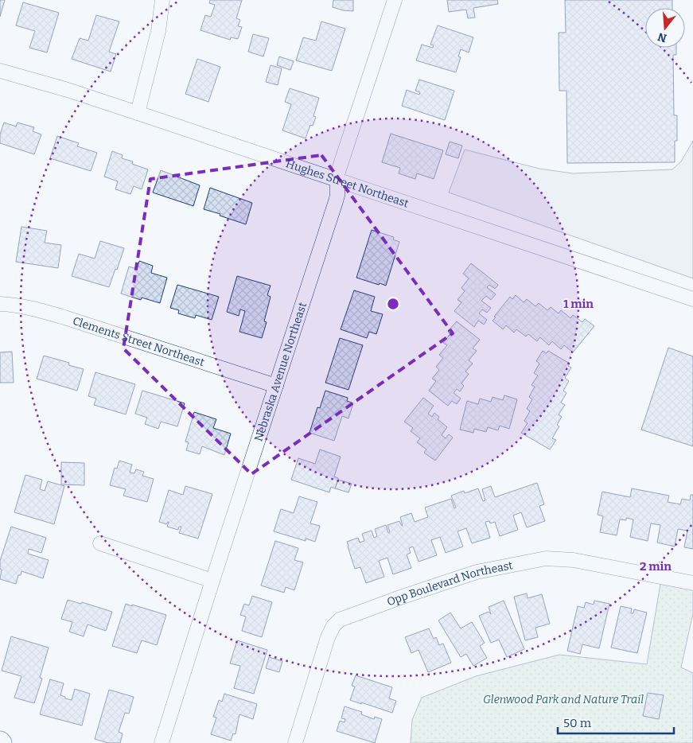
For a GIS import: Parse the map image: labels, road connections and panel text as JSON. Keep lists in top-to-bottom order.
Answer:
{
  "streets": {
    "street": [
      "Hughes Street Northeast",
      "Clements Street Northeast",
      "Nebraska Avenue Northeast",
      "Opp Boulevard Northeast"
    ]
  },
  "crossings": [
    ["Hughes Street Northeast", "Nebraska Avenue Northeast"],
    ["Clements Street Northeast", "Nebraska Avenue Northeast"]
  ],
  "parks": ["Glenwood Park and Nature Trail"],
  "scale_bar": "50 m",
  "north": "bottom",
  "rings": ["1 min", "2 min"]
}
